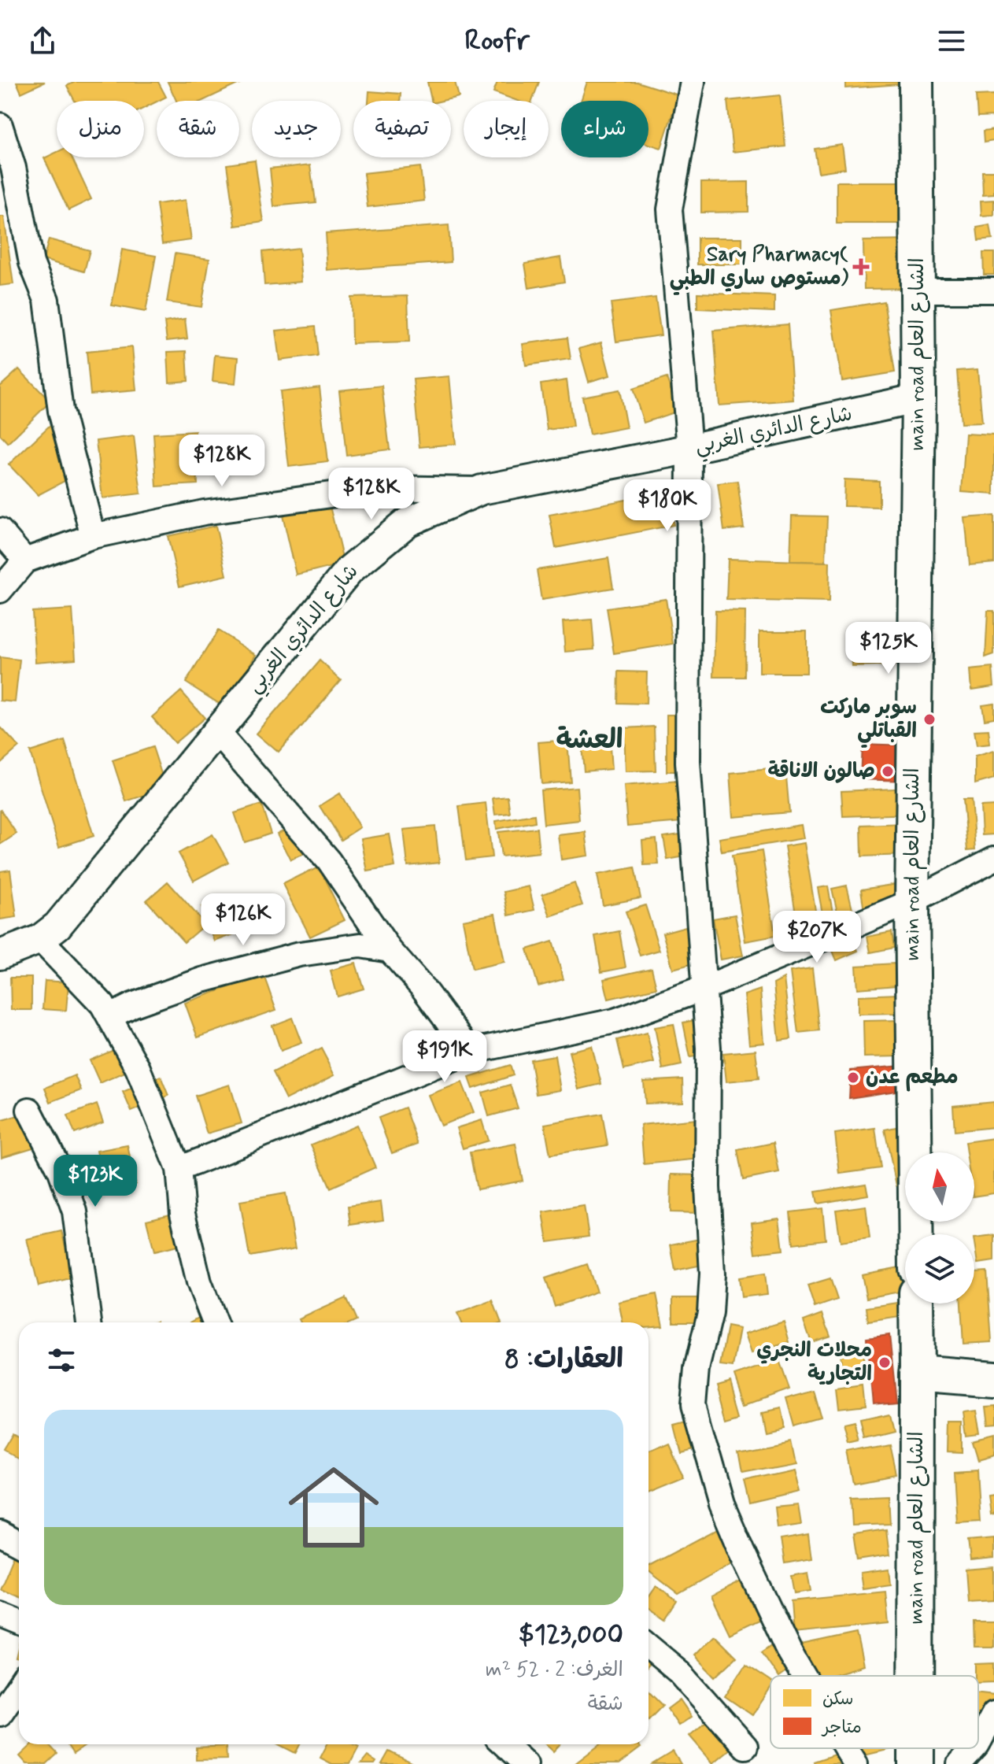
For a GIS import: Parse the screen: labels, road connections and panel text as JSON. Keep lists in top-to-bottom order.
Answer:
{
  "streets": {
    "main road": ["main road الشارع العام"],
    "street": ["شارع الدائري الغربي"]
  },
  "crossings": [
    ["main road الشارع العام", "شارع الدائري الغربي"]
  ],
  "districts": ["العشة"],
  "places": {
    "health": ["Sary Pharmacy( مستوص ساري الطبي)"],
    "other": [
      "سوبر ماركت القباتلي",
      "صالون الاناقة",
      "مطعم عدن",
      "محلات النجري التجارية"
    ]
  },
  "legend": ["سكن", "متاجر"],
  "north": "top",
  "page": {
    "header": "Roofr",
    "chip": [
      "شراء",
      "إيجار",
      "تصفية",
      "جديد",
      "شقة",
      "منزل"
    ],
    "price": [
      "$128K",
      "$128K",
      "$180K",
      "$125K",
      "$126K",
      "$207K",
      "$191K",
      "$123K"
    ],
    "heading": "العقارات: 8",
    "list": [
      {
        "name": "$123,000",
        "note": "الغرف: 2 · 52 m² · شقة"
      }
    ]
  }
}
